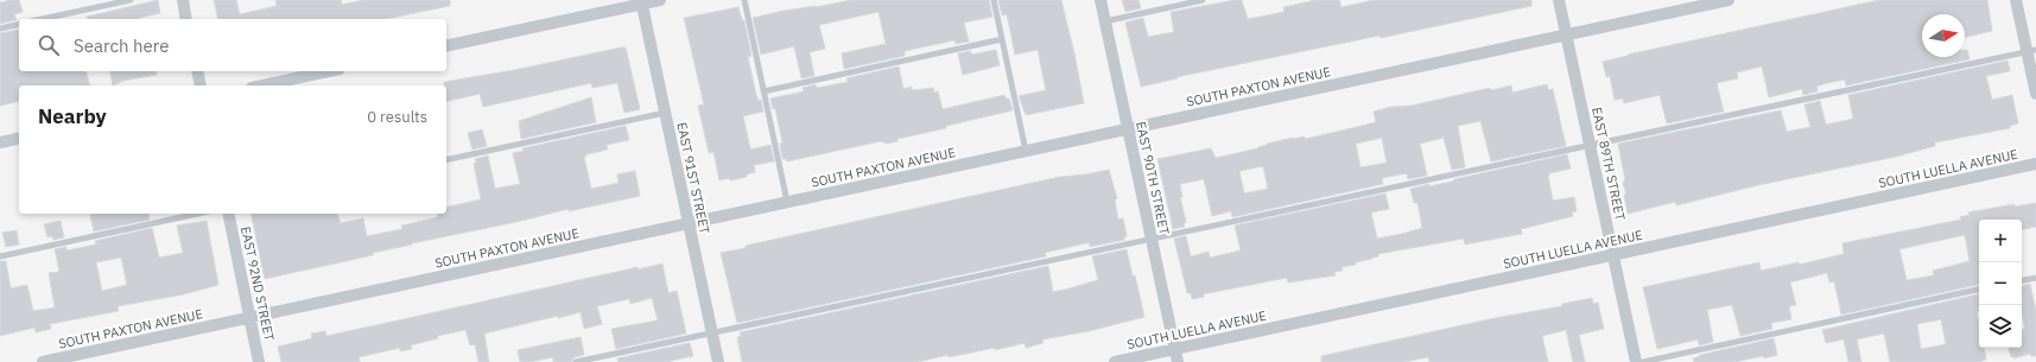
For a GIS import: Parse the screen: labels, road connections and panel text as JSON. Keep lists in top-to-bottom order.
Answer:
{
  "streets": {
    "street": [
      "SOUTH PAXTON AVENUE",
      "EAST 89TH STREET",
      "SOUTH LUELLA AVENUE",
      "EAST 91ST STREET",
      "EAST 90TH STREET",
      "EAST 92ND STREET"
    ]
  },
  "crossings": [
    ["SOUTH PAXTON AVENUE", "EAST 89TH STREET"],
    ["SOUTH PAXTON AVENUE", "EAST 91ST STREET"],
    ["SOUTH PAXTON AVENUE", "EAST 90TH STREET"],
    ["SOUTH PAXTON AVENUE", "EAST 92ND STREET"],
    ["EAST 89TH STREET", "SOUTH LUELLA AVENUE"],
    ["SOUTH LUELLA AVENUE", "EAST 90TH STREET"]
  ],
  "north": "right",
  "page": {
    "search": "Search here",
    "heading": ["Nearby", "0 results"],
    "map_buttons": ["+", "−"]
  }
}
